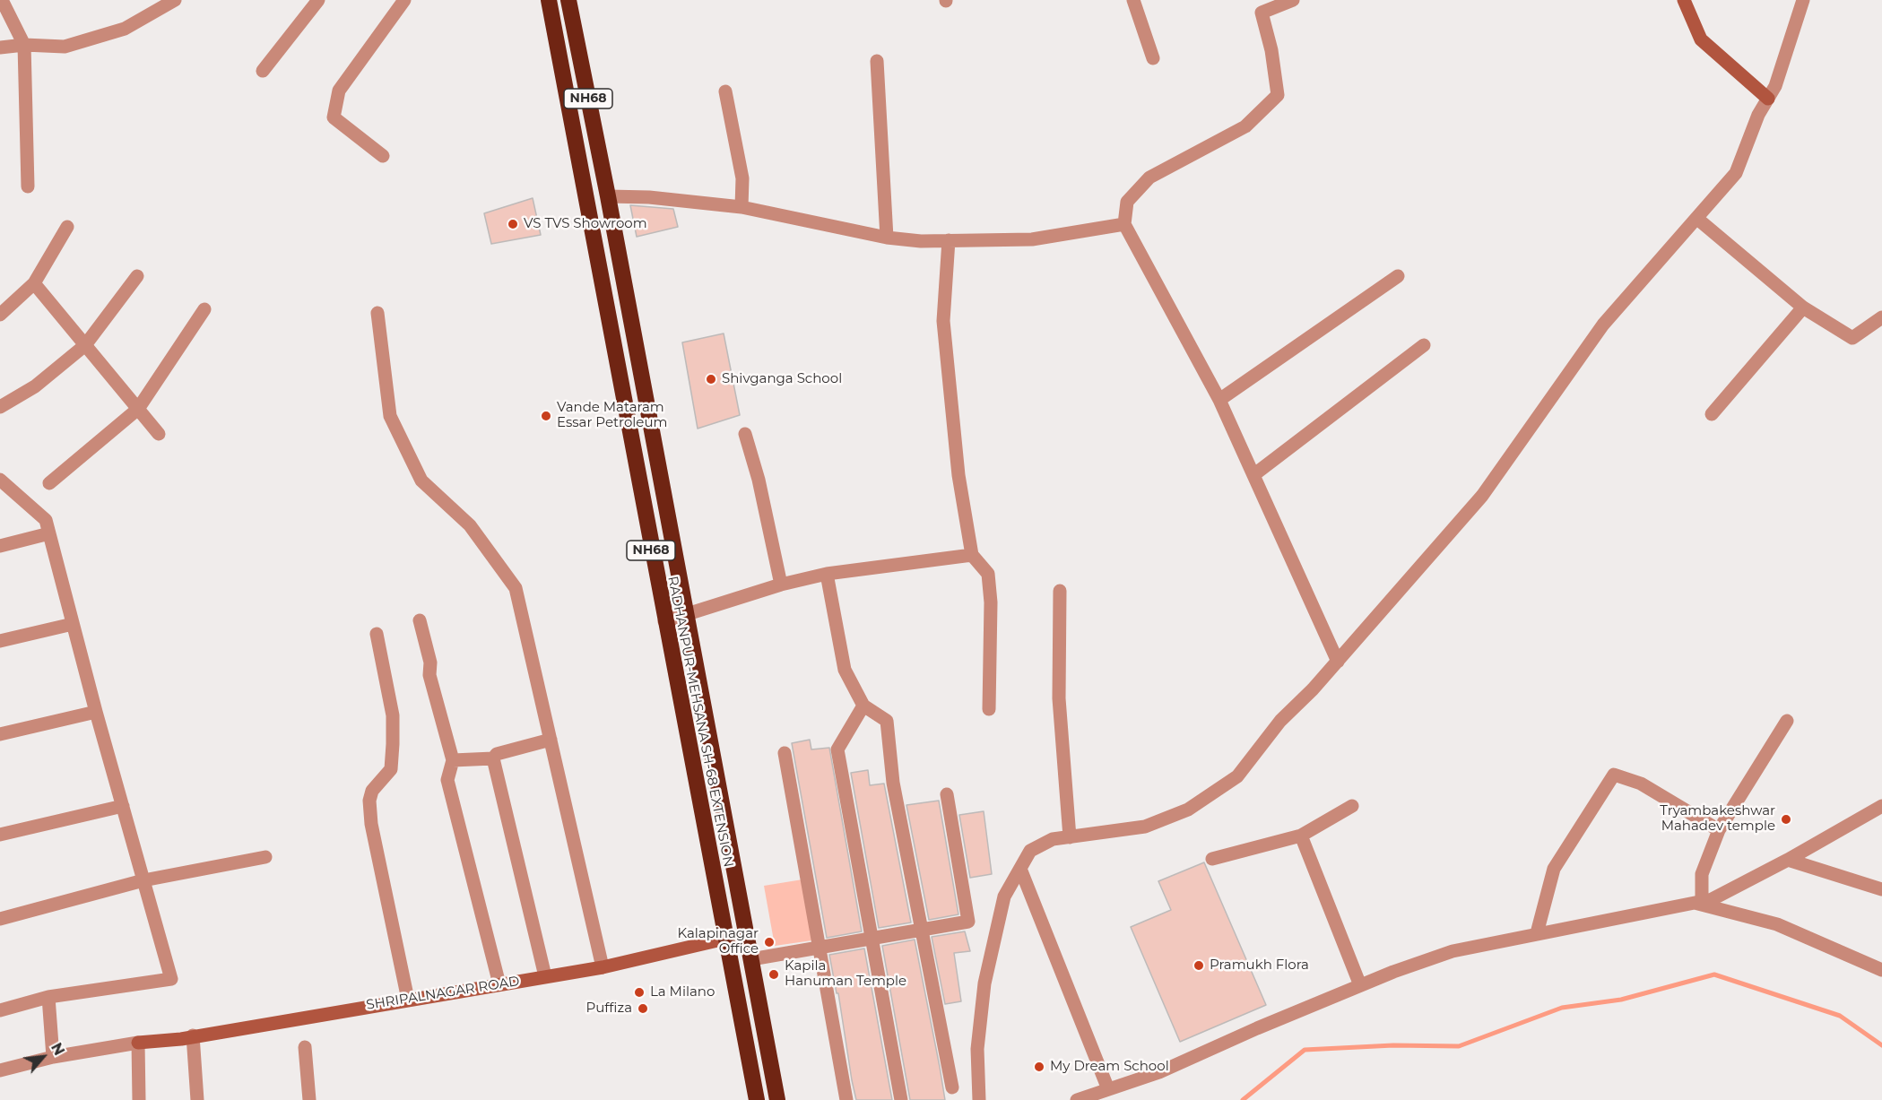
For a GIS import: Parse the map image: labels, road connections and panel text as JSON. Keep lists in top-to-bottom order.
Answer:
{
  "streets": {
    "highway": ["NH68", "RADHANPUR-MEHSANA SH-68 EXTENSION"],
    "street": ["SHRIPALNAGAR ROAD"]
  },
  "crossings": [
    ["NH68", "SHRIPALNAGAR ROAD"],
    ["RADHANPUR-MEHSANA SH-68 EXTENSION", "SHRIPALNAGAR ROAD"]
  ],
  "places": [
    "VS TVS Showroom",
    "Shivganga School",
    "Vande Mataram Essar Petroleum",
    "Tryambakeshwar Mahadev temple",
    "Kalapinagar Office",
    "Pramukh Flora",
    "Kapila Hanuman Temple",
    "La Milano",
    "Puffiza",
    "My Dream School"
  ],
  "north": "top right"
}
